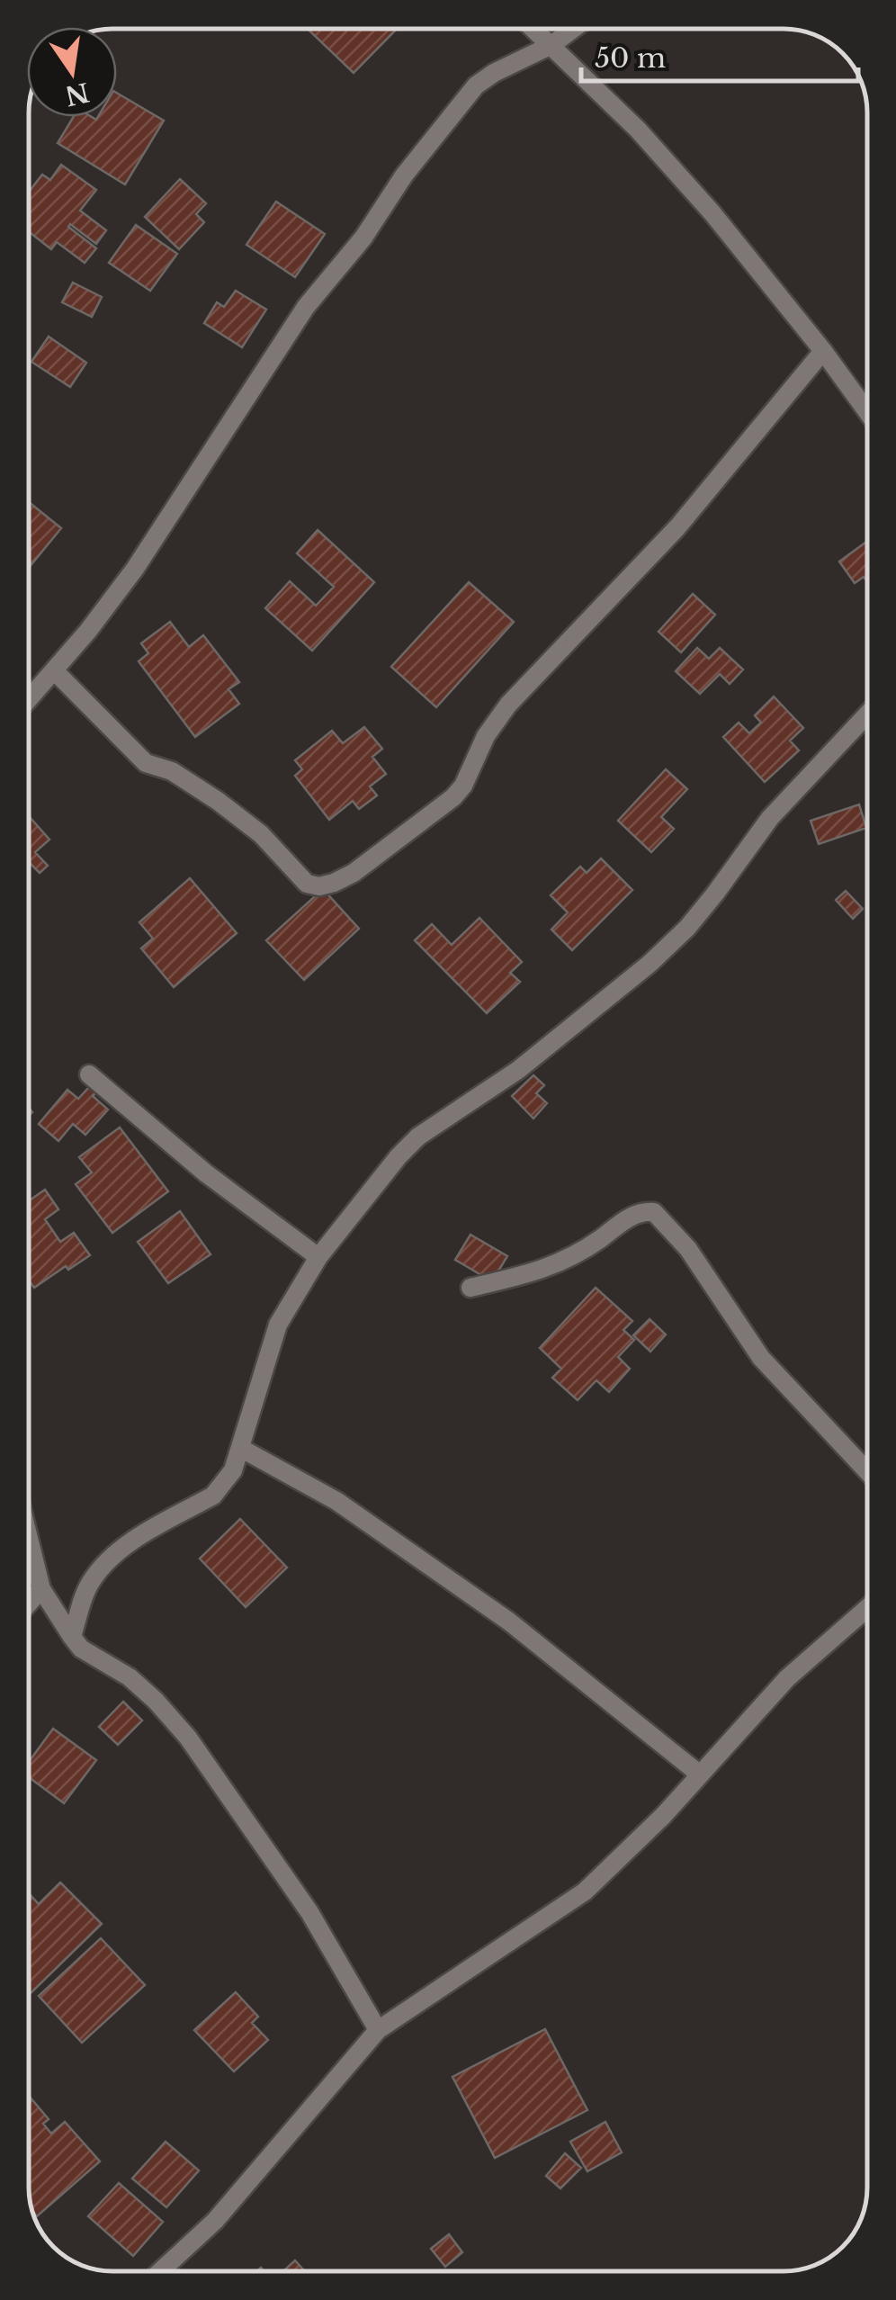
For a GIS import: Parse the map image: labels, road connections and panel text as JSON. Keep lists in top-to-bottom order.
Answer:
{
  "scale_bar": "50 m",
  "north": "bottom"
}
